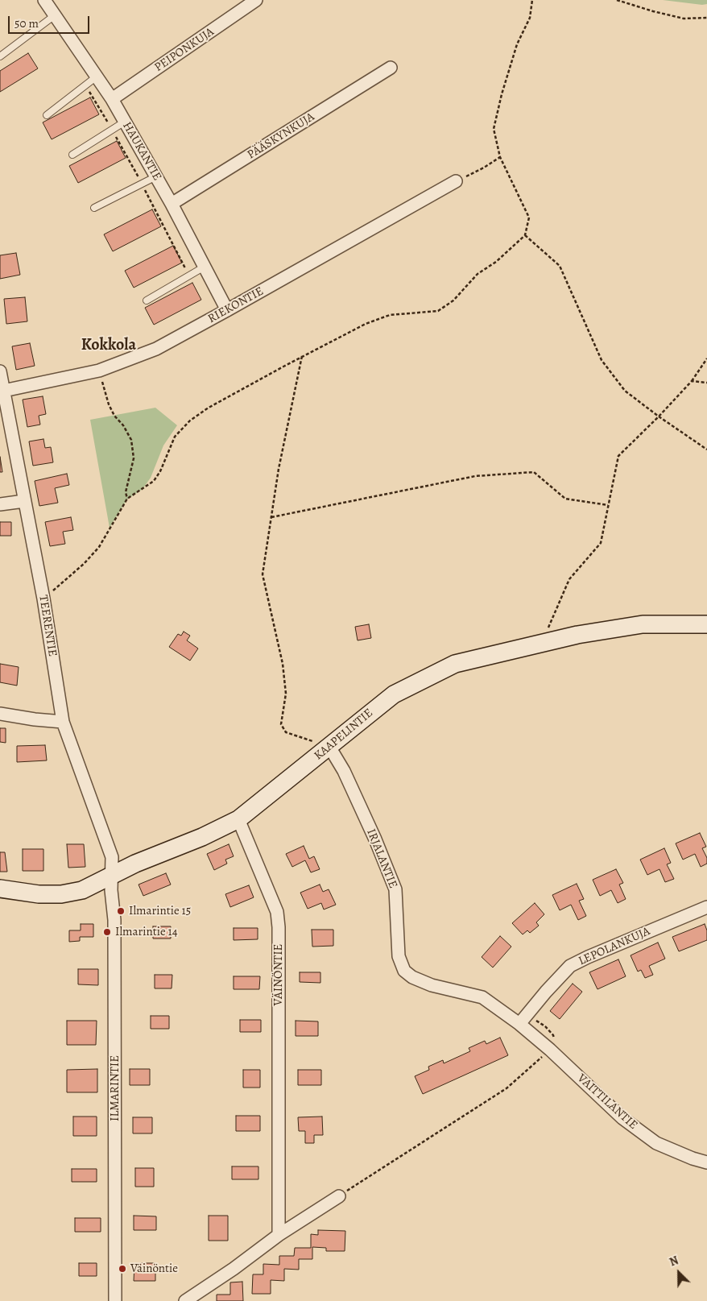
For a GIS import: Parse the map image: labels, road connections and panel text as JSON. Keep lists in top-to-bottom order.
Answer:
{
  "streets": {
    "street": [
      "PEIPONKUJA",
      "PÄÄSKYNKUJA",
      "HAUKANTIE",
      "RIEKONTIE",
      "TEERENTIE",
      "KAAPELINTIE",
      "IRJALANTIE",
      "LEPOLANKUJA",
      "VÄINÖNTIE",
      "ILMARINTIE",
      "VAITTILANTIE"
    ]
  },
  "crossings": [
    ["PEIPONKUJA", "HAUKANTIE"],
    ["PÄÄSKYNKUJA", "HAUKANTIE"],
    ["HAUKANTIE", "RIEKONTIE"],
    ["RIEKONTIE", "TEERENTIE"],
    ["TEERENTIE", "KAAPELINTIE"],
    ["TEERENTIE", "ILMARINTIE"],
    ["KAAPELINTIE", "IRJALANTIE"],
    ["KAAPELINTIE", "VÄINÖNTIE"],
    ["KAAPELINTIE", "ILMARINTIE"],
    ["IRJALANTIE", "LEPOLANKUJA"],
    ["IRJALANTIE", "VAITTILANTIE"],
    ["LEPOLANKUJA", "VAITTILANTIE"]
  ],
  "districts": ["Kokkola"],
  "places": ["Ilmarintie 15", "Ilmarintie 14", "Väinöntie"],
  "scale_bar": "50 m",
  "north": "top left"
}
